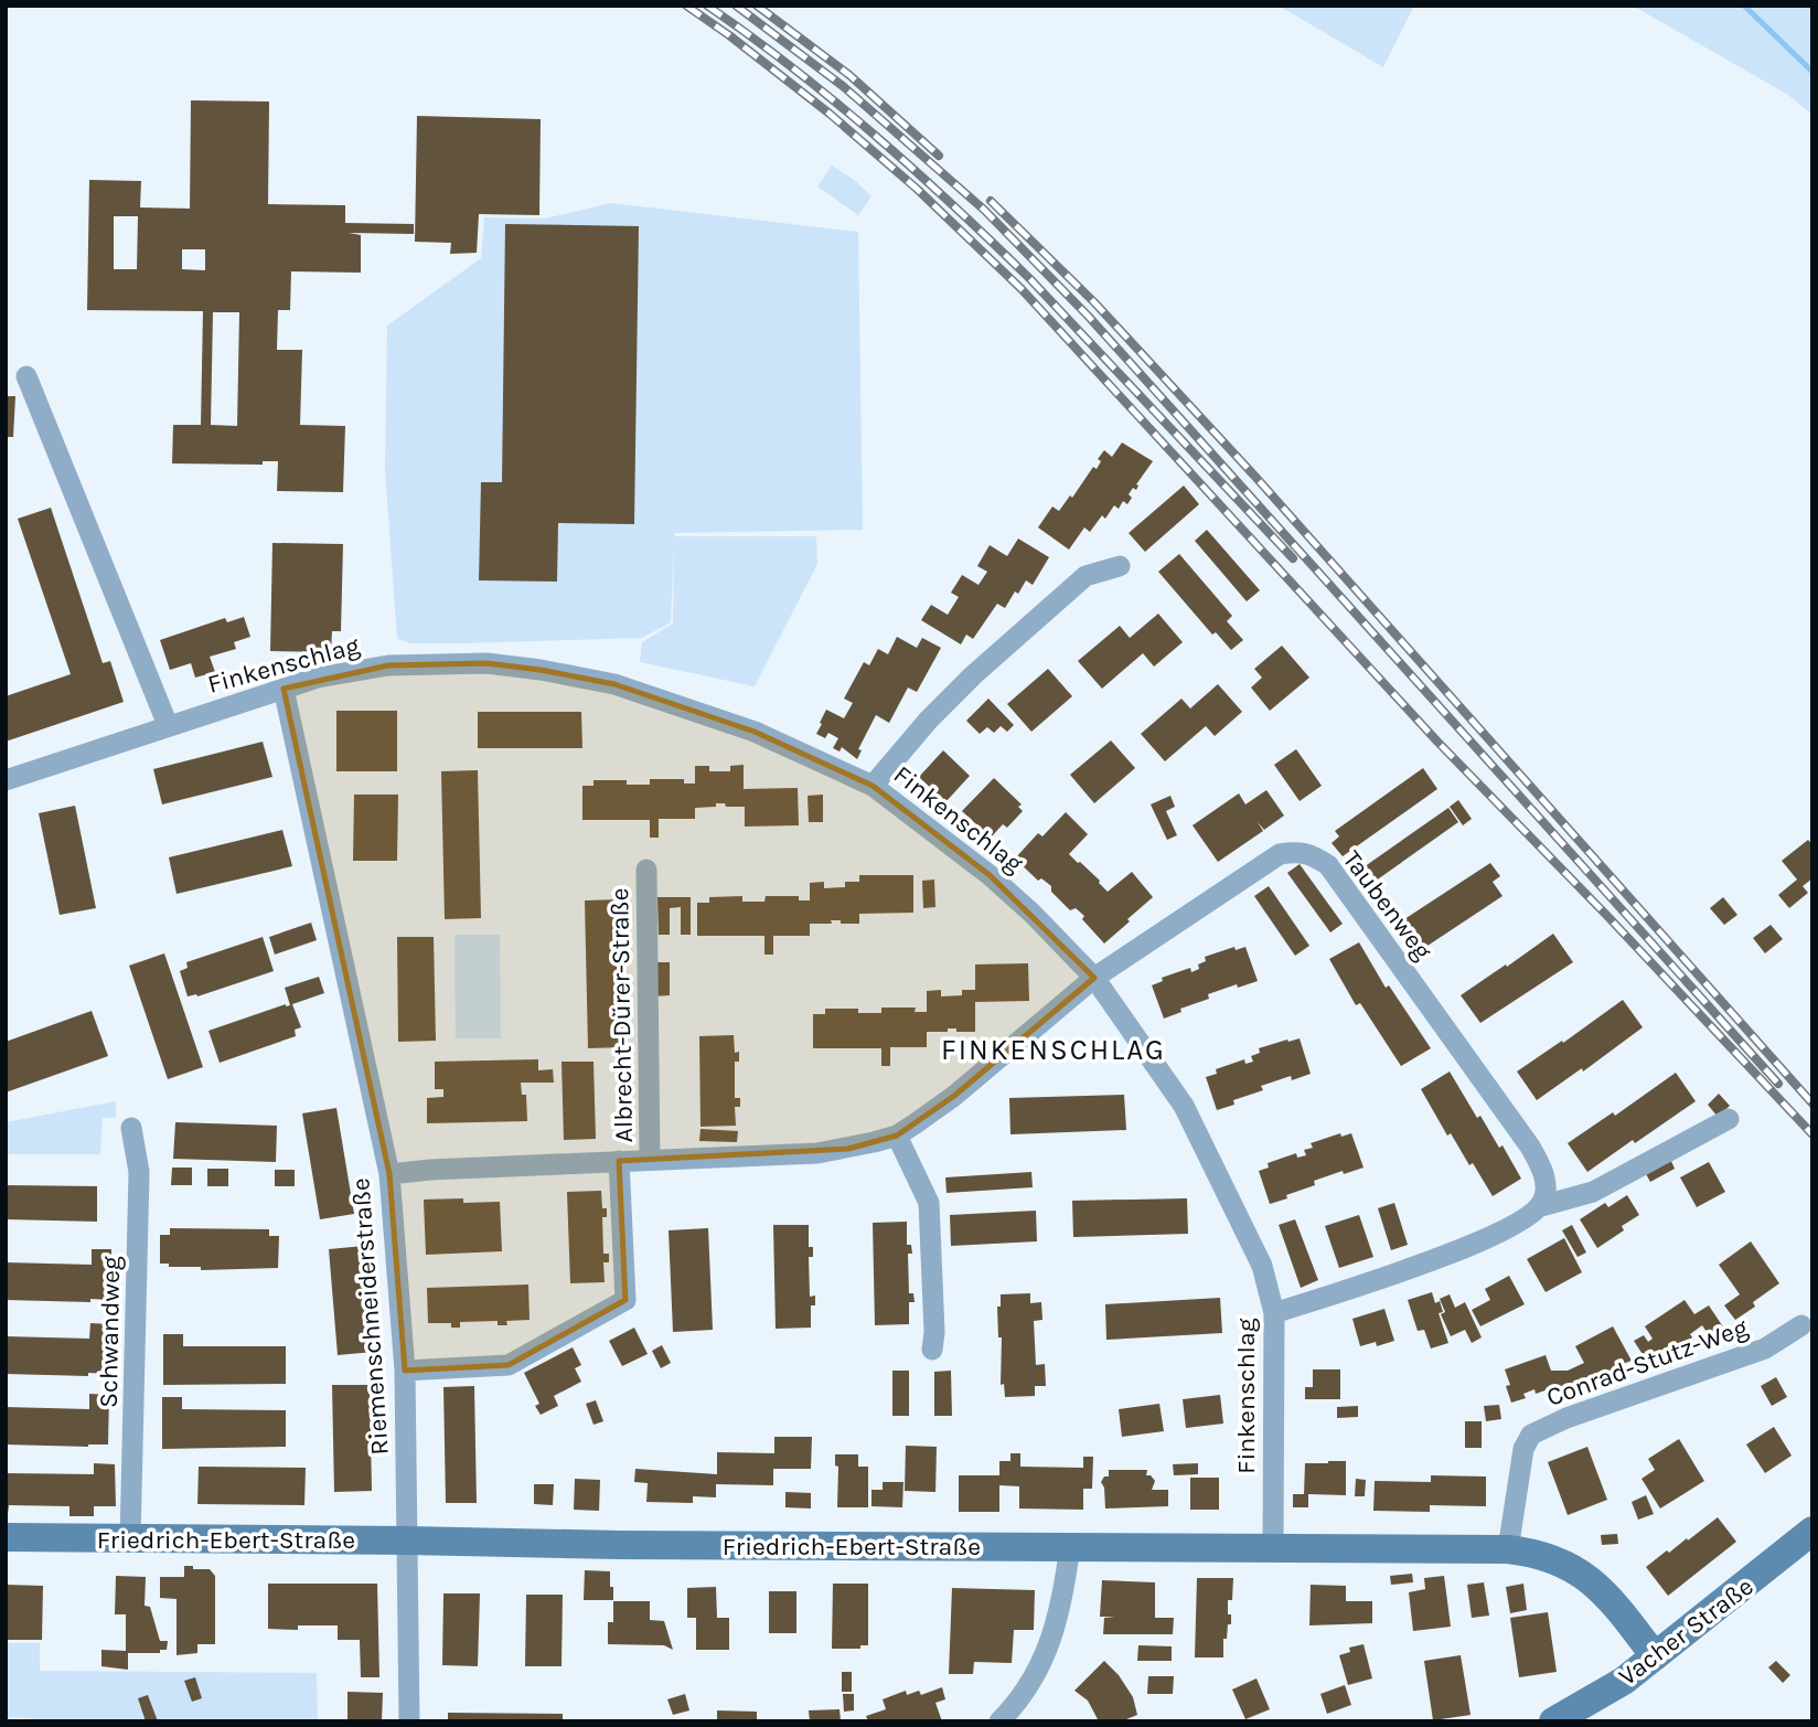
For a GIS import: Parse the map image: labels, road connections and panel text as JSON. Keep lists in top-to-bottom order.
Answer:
{
  "streets": {
    "street": [
      "Finkenschlag",
      "Taubenweg",
      "Albrecht-Dürer-Straße",
      "Riemenschneiderstraße",
      "Schwandweg",
      "Conrad-Stutz-Weg",
      "Friedrich-Ebert-Straße",
      "Vacher Straße"
    ]
  },
  "crossings": [
    ["Finkenschlag", "Taubenweg"],
    ["Finkenschlag", "Albrecht-Dürer-Straße"],
    ["Finkenschlag", "Riemenschneiderstraße"],
    ["Finkenschlag", "Friedrich-Ebert-Straße"],
    ["Taubenweg", "Albrecht-Dürer-Straße"],
    ["Albrecht-Dürer-Straße", "Riemenschneiderstraße"],
    ["Riemenschneiderstraße", "Friedrich-Ebert-Straße"],
    ["Schwandweg", "Friedrich-Ebert-Straße"],
    ["Conrad-Stutz-Weg", "Friedrich-Ebert-Straße"],
    ["Friedrich-Ebert-Straße", "Vacher Straße"]
  ],
  "districts": ["FINKENSCHLAG"]
}
